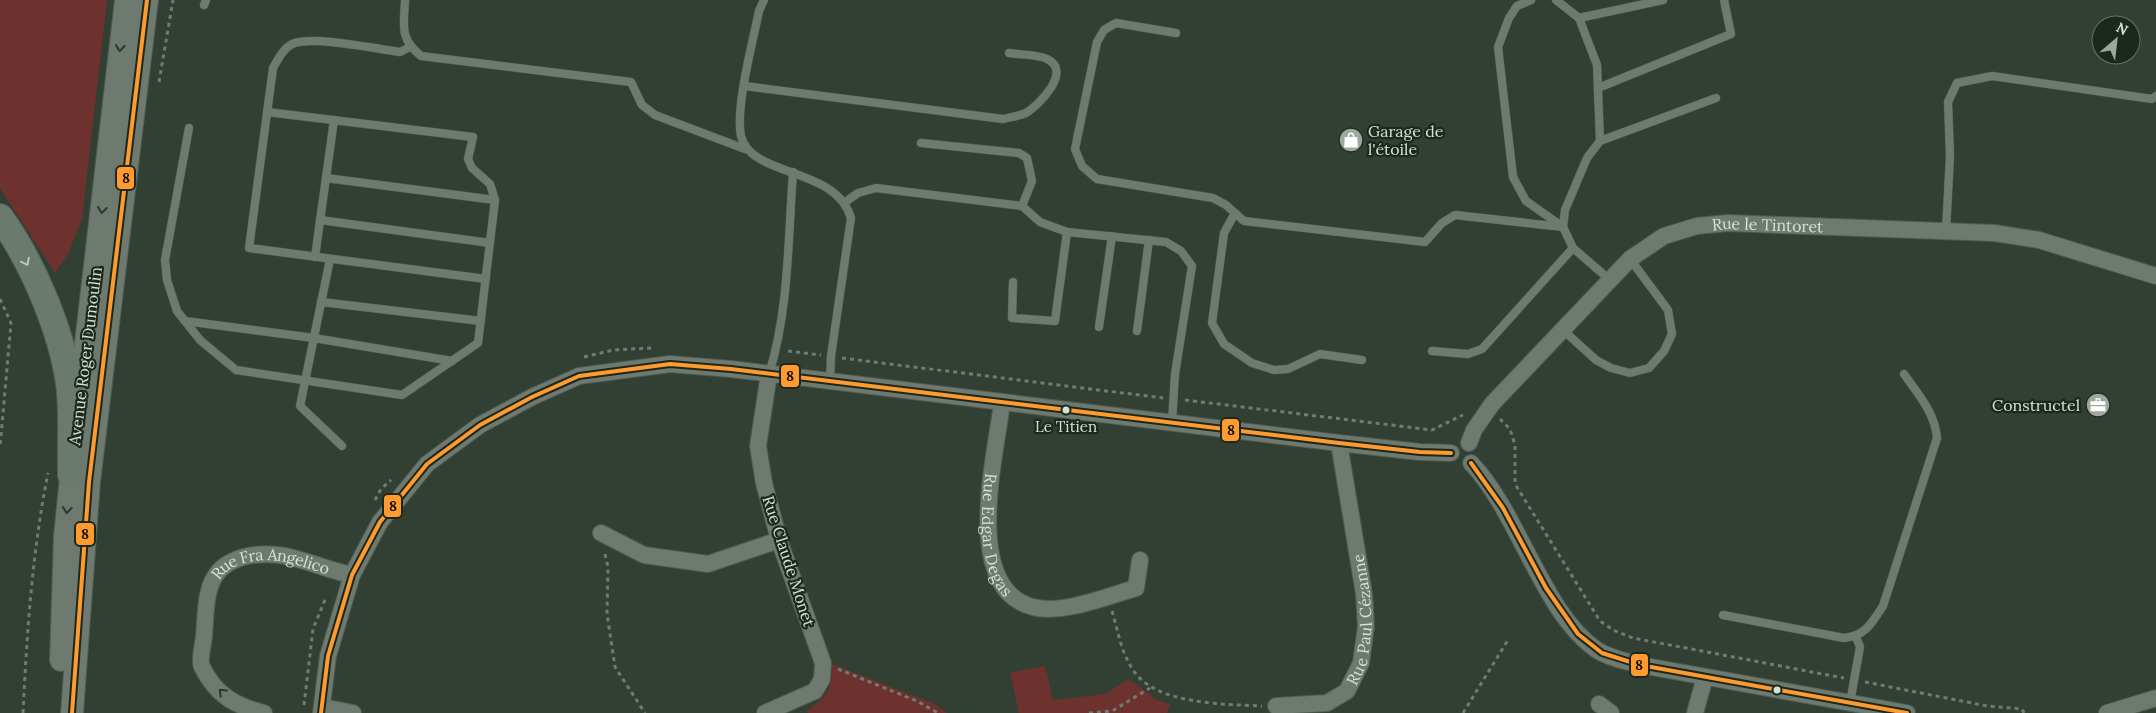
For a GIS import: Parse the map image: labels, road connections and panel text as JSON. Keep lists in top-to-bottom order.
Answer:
{
  "streets": {
    "main road": ["Avenue Roger Dumoulin"],
    "street": [
      "Rue le Tintoret",
      "Rue Edgar Degas",
      "Rue Claude Monet",
      "Rue Fra Angelico",
      "Rue Paul Cézanne"
    ]
  },
  "places": {
    "shop": ["Garage de l'étoile"],
    "office": ["Constructel"],
    "other": ["Le Titien"]
  },
  "lines": ["transit line 8"],
  "north": "top right"
}
